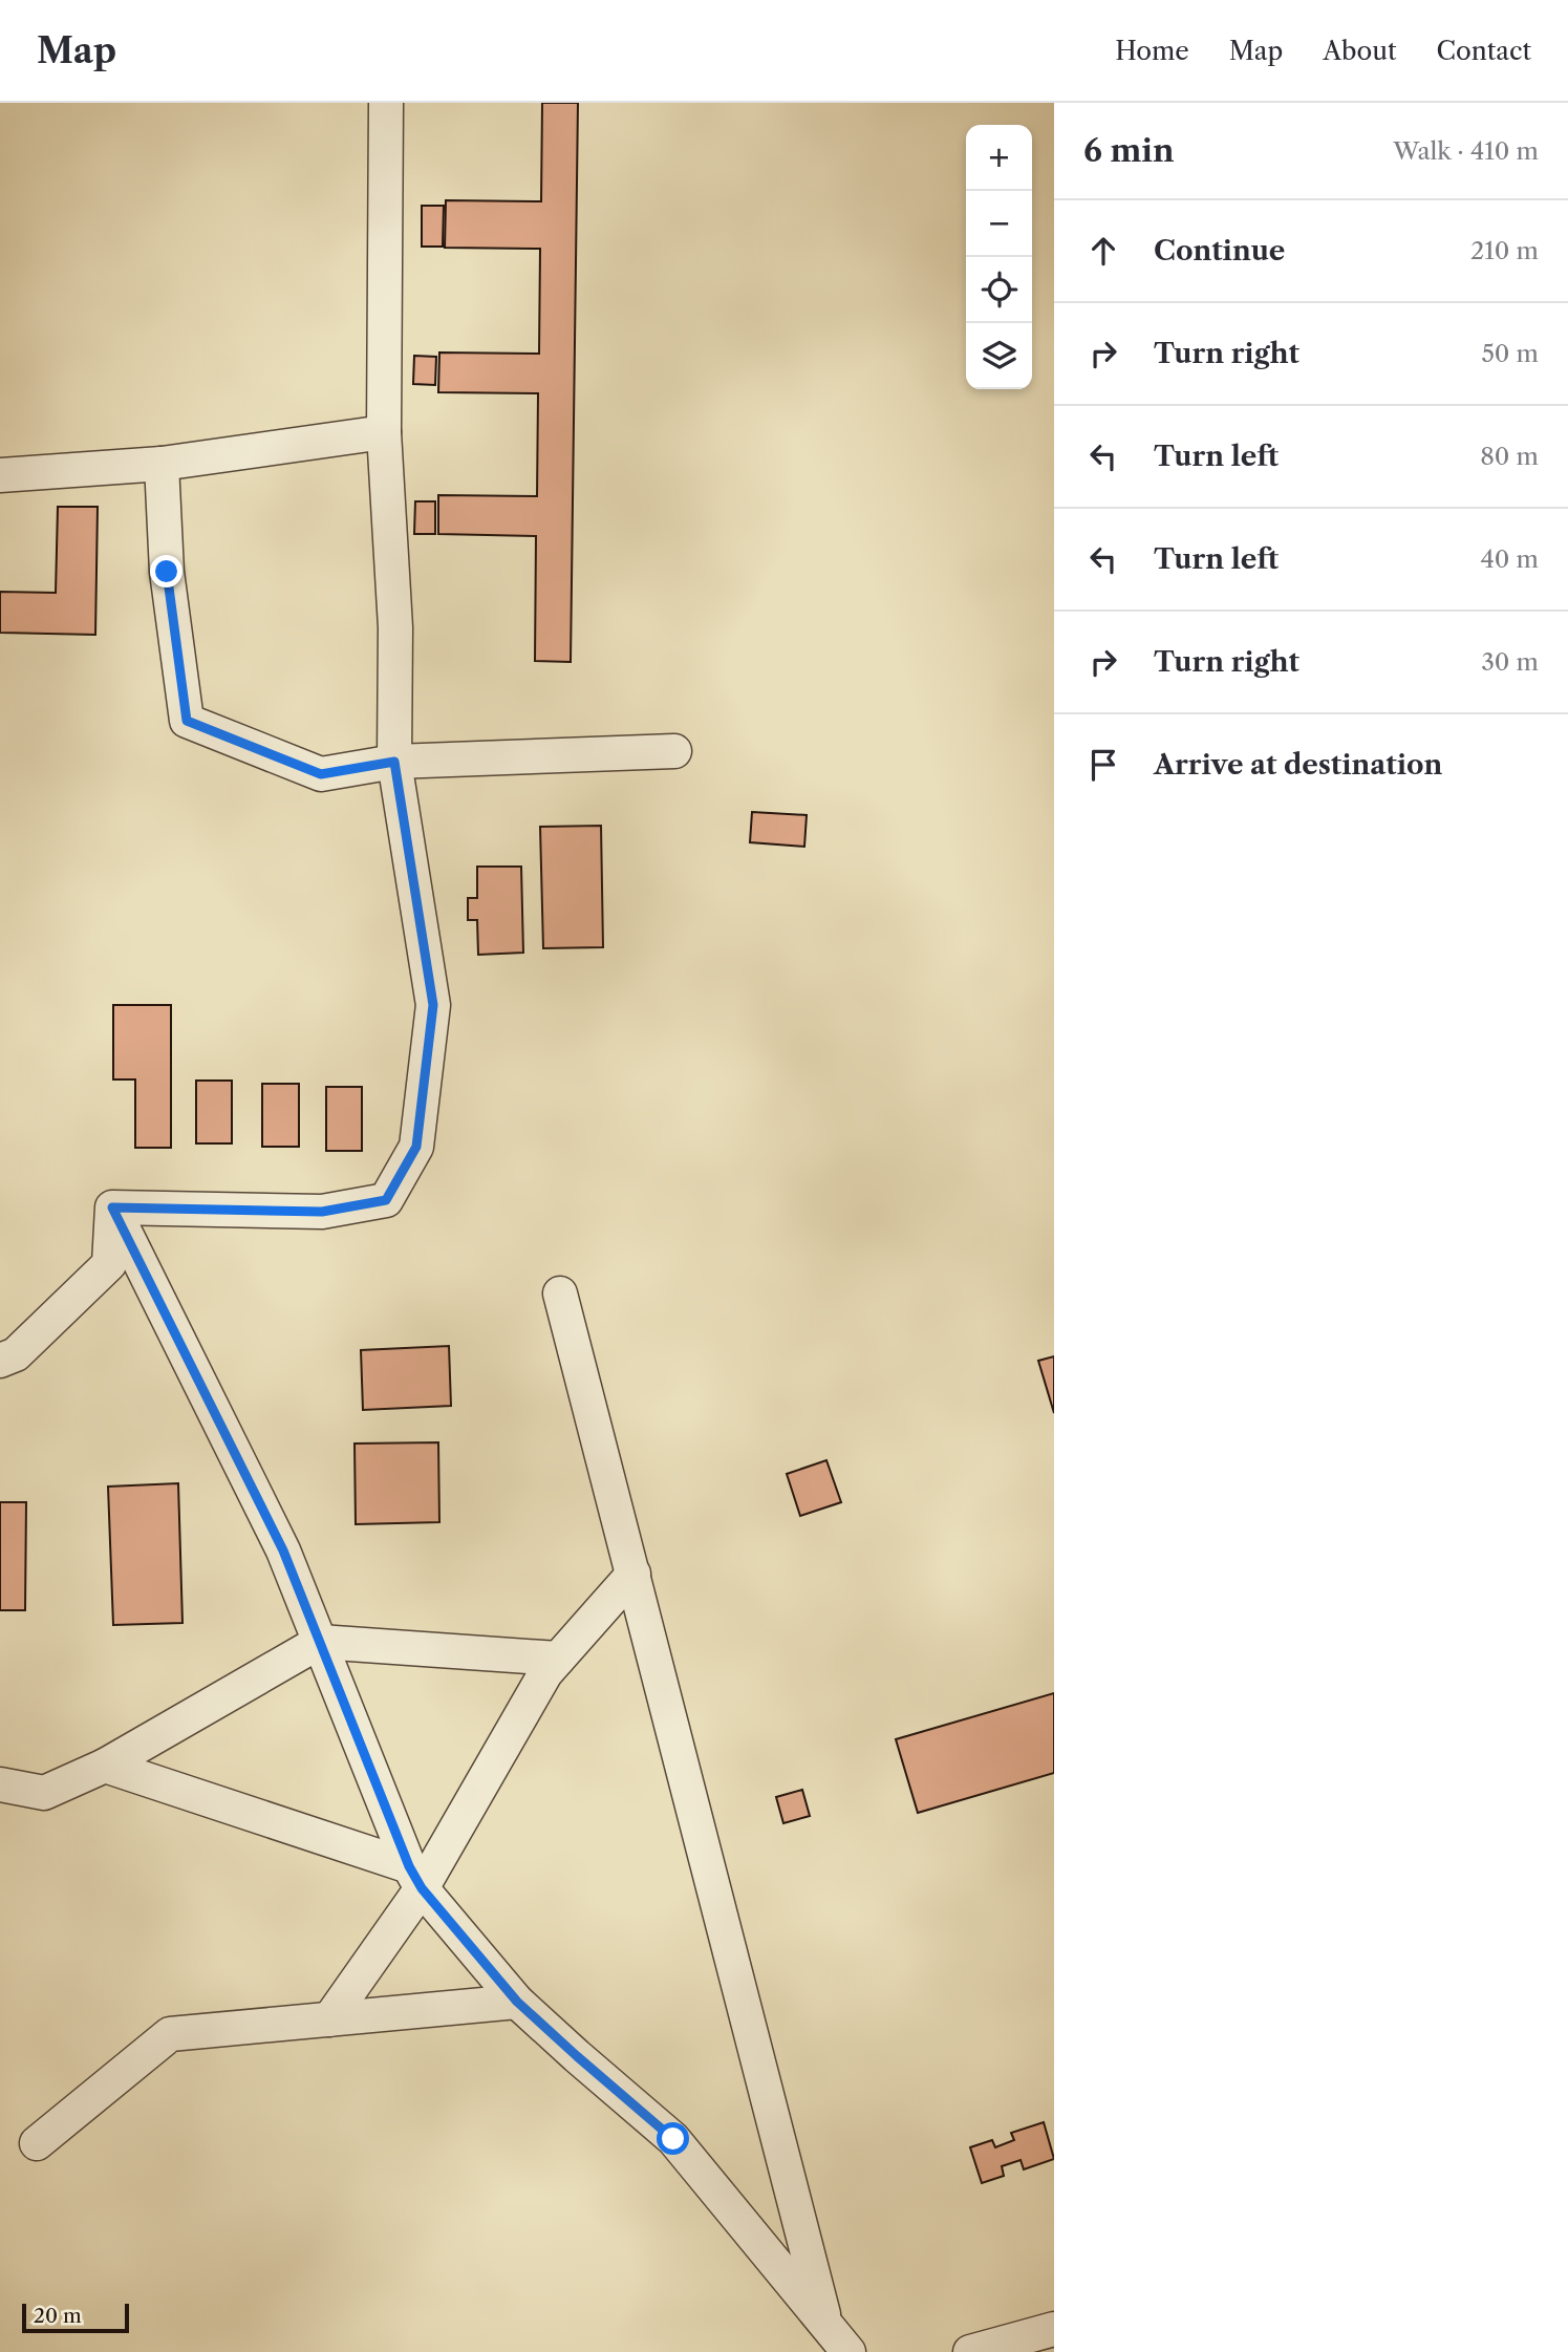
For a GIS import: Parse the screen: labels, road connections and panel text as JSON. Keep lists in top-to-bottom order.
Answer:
{
  "scale_bar": "20 m",
  "page": {
    "header": "Map",
    "nav": [
      "Home",
      "Map",
      "About",
      "Contact"
    ],
    "heading": ["6 min", "Walk · 410 m"],
    "map_buttons": ["+", "−"],
    "list": [
      ["Continue", "210 m"],
      ["Turn right", "50 m"],
      ["Turn left", "80 m"],
      ["Turn left", "40 m"],
      ["Turn right", "30 m"],
      "Arrive at destination"
    ],
    "scale": "20 m"
  }
}
